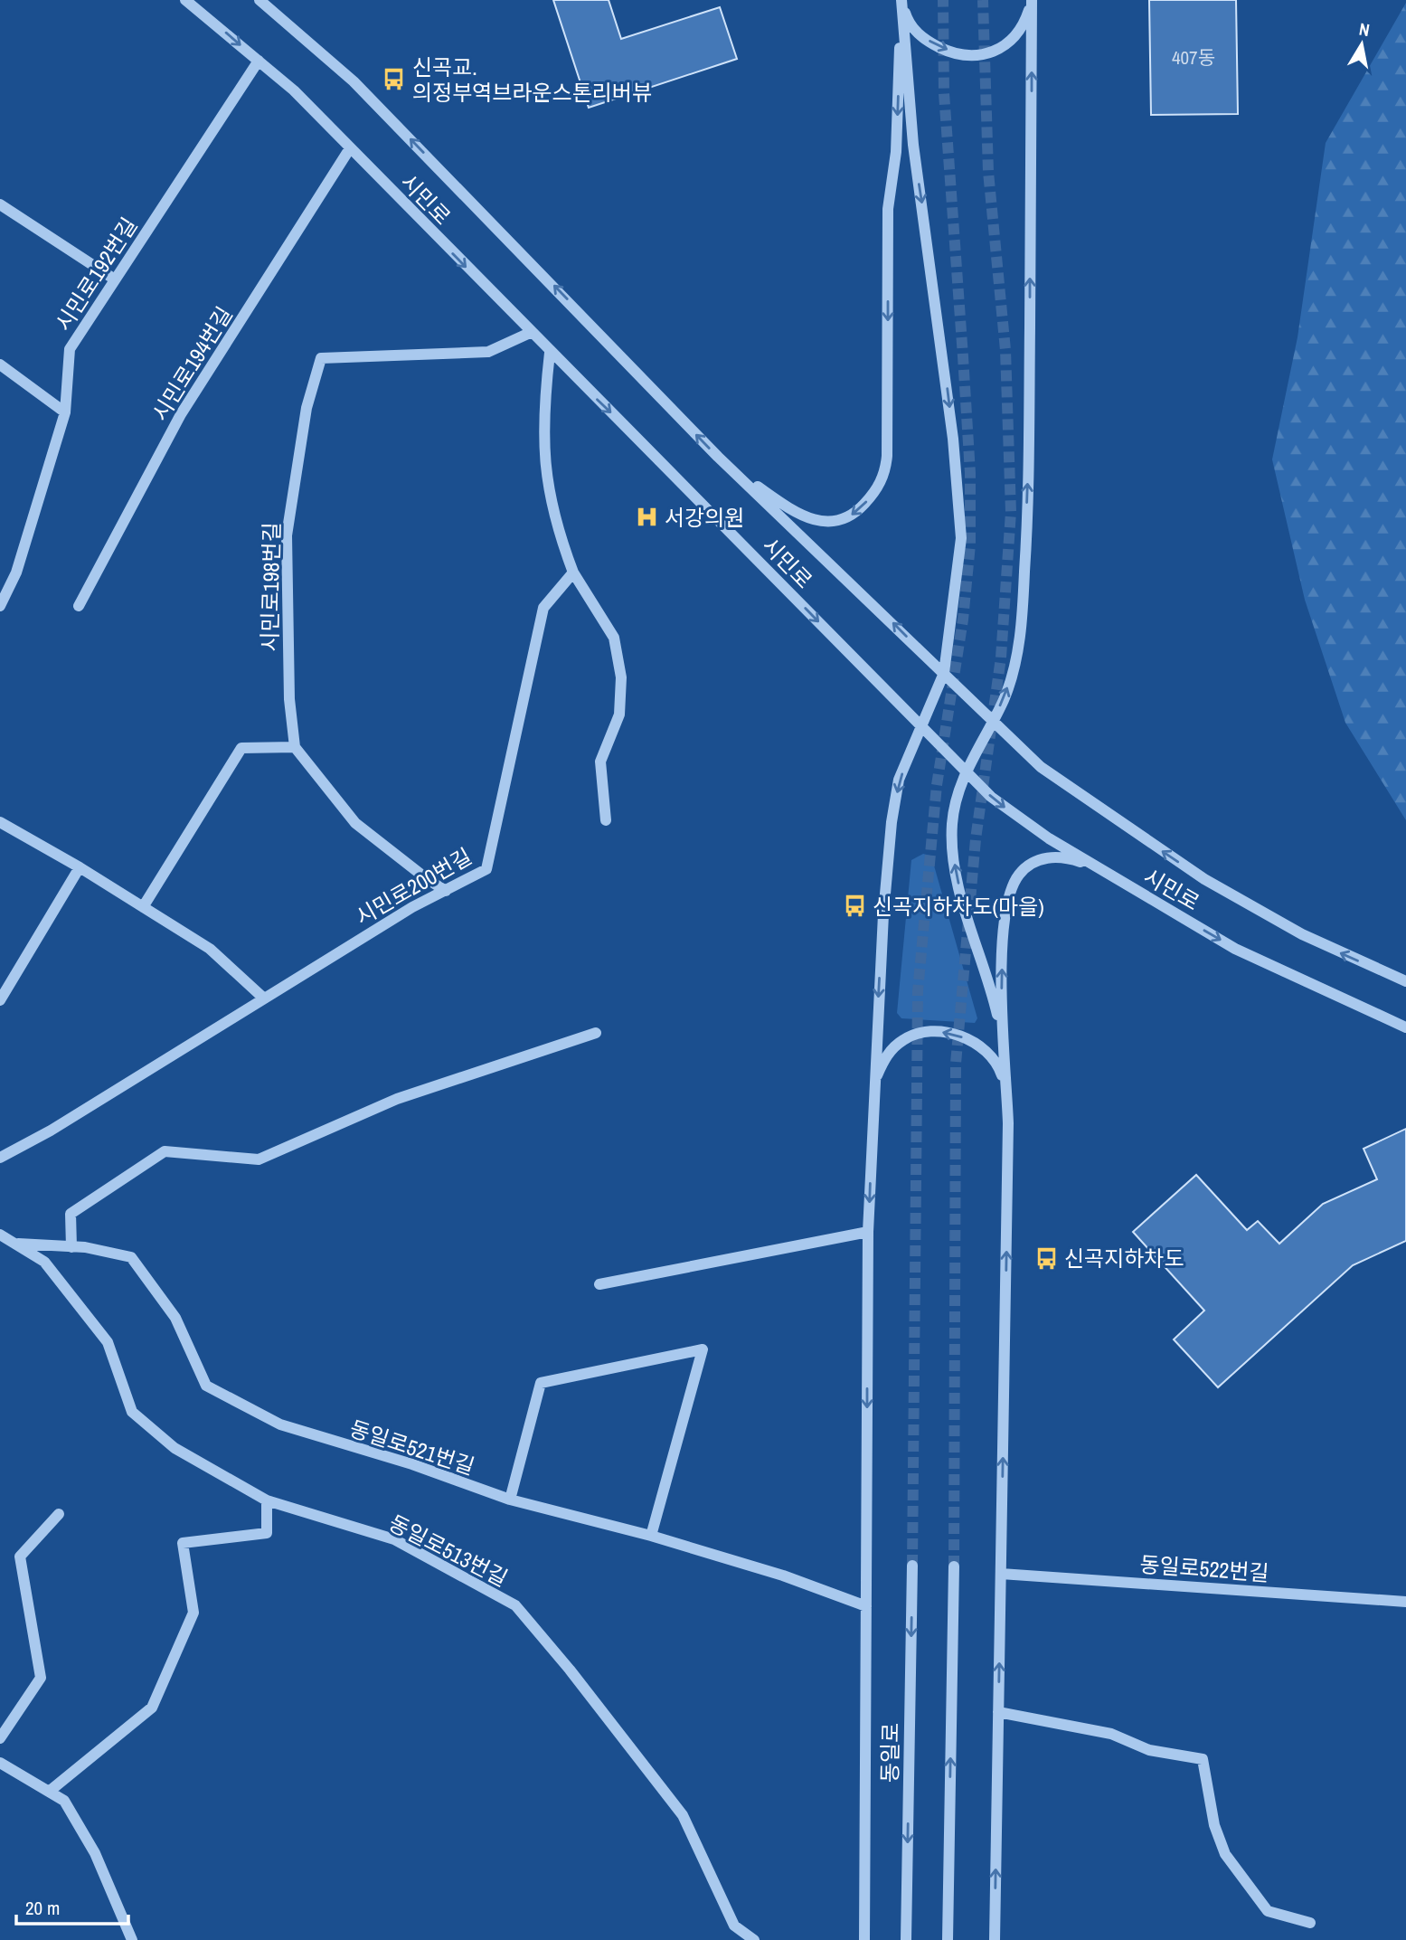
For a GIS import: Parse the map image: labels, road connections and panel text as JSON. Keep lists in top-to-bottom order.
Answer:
{
  "streets": {
    "street": [
      "시민로",
      "시민로192번길",
      "시민로194번길",
      "시민로198번길",
      "시민로200번길",
      "동일로521번길",
      "동일로513번길",
      "동일로522번길",
      "동일로"
    ]
  },
  "crossings": [
    ["시민로", "시민로192번길"],
    ["시민로", "시민로194번길"],
    ["시민로", "시민로198번길"],
    ["동일로521번길", "동일로513번길"]
  ],
  "places": {
    "bus stop": ["신곡교. 의정부역브라운스톤리버뷰", "신곡지하차도(마을)", "신곡지하차도"],
    "hospital": ["서강의원"]
  },
  "house_numbers": ["407동"],
  "scale_bar": "20 m",
  "north": "top"
}
